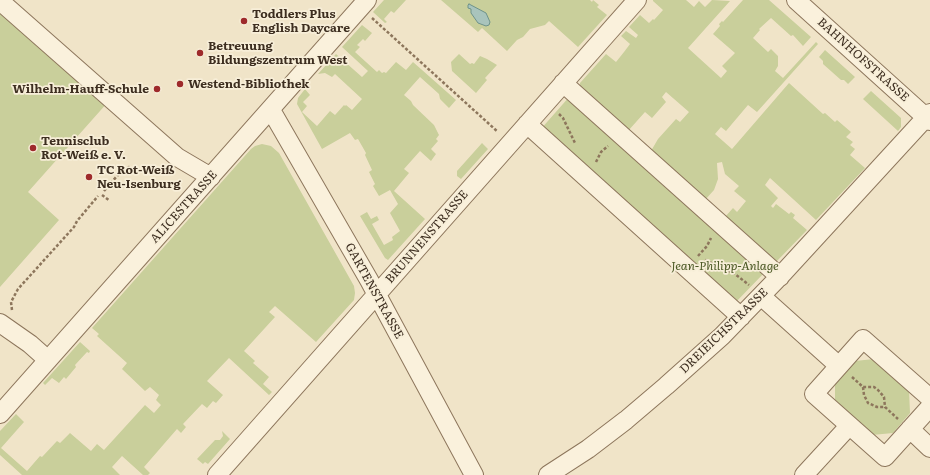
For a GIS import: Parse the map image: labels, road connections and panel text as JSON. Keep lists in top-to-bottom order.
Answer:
{
  "streets": {
    "street": [
      "BAHNHOFSTRASSE",
      "ALICESTRASSE",
      "BRUNNENSTRASSE",
      "GARTENSTRASSE",
      "DREIEICHSTRASSE"
    ]
  },
  "crossings": [
    ["BAHNHOFSTRASSE", "DREIEICHSTRASSE"],
    ["ALICESTRASSE", "GARTENSTRASSE"],
    ["BRUNNENSTRASSE", "GARTENSTRASSE"]
  ],
  "parks": ["Jean-Philipp-Anlage"],
  "places": [
    "Toddlers Plus English Daycare",
    "Betreuung Bildungszentrum West",
    "Westend-Bibliothek",
    "Wilhelm-Hauff-Schule",
    "Tennisclub Rot-Weiß e. V.",
    "TC Rot-Weiß Neu-Isenburg"
  ]
}
